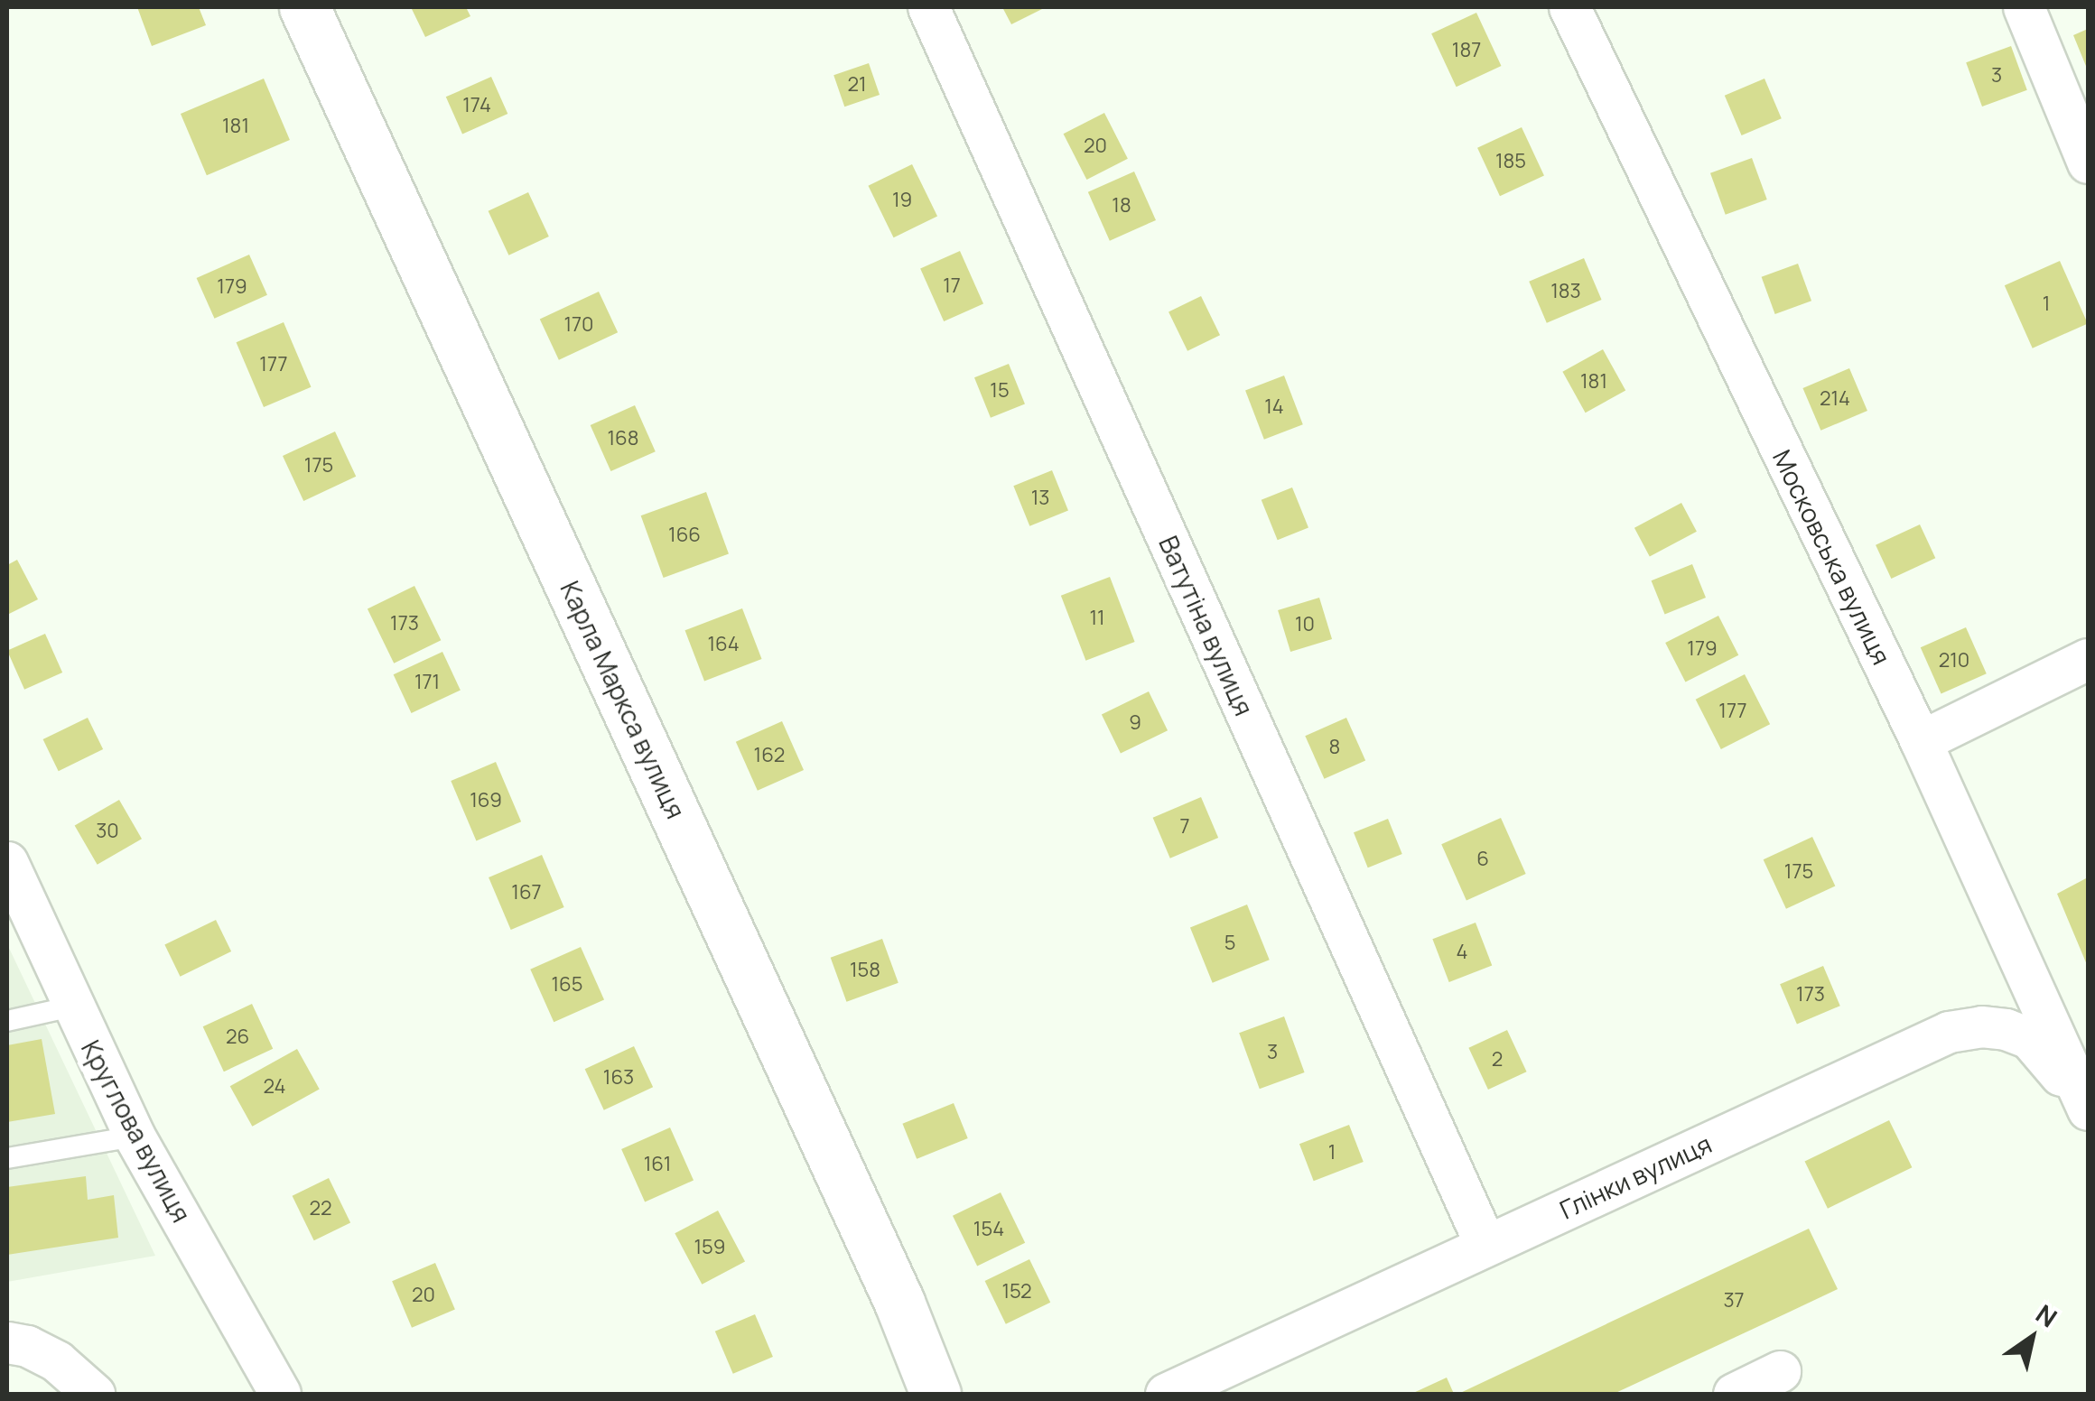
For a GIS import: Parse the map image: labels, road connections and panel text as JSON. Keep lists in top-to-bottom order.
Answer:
{
  "streets": {
    "street": [
      "Московська вулиця",
      "Ватутіна вулиця",
      "Карла Маркса вулиця",
      "Круглова вулиця",
      "Глінки вулиця"
    ]
  },
  "crossings": [
    ["Московська вулиця", "Глінки вулиця"],
    ["Ватутіна вулиця", "Глінки вулиця"]
  ],
  "house_numbers": [
    "187",
    "3",
    "21",
    "174",
    "181",
    "20",
    "185",
    "19",
    "18",
    "17",
    "179",
    "183",
    "1",
    "170",
    "177",
    "181",
    "15",
    "214",
    "14",
    "168",
    "175",
    "13",
    "166",
    "11",
    "173",
    "10",
    "164",
    "179",
    "210",
    "171",
    "177",
    "9",
    "8",
    "162",
    "169",
    "7",
    "30",
    "6",
    "175",
    "167",
    "5",
    "4",
    "158",
    "165",
    "173",
    "26",
    "3",
    "2",
    "163",
    "24",
    "1",
    "161",
    "22",
    "154",
    "159",
    "152",
    "20",
    "37"
  ],
  "north": "top right"
}
